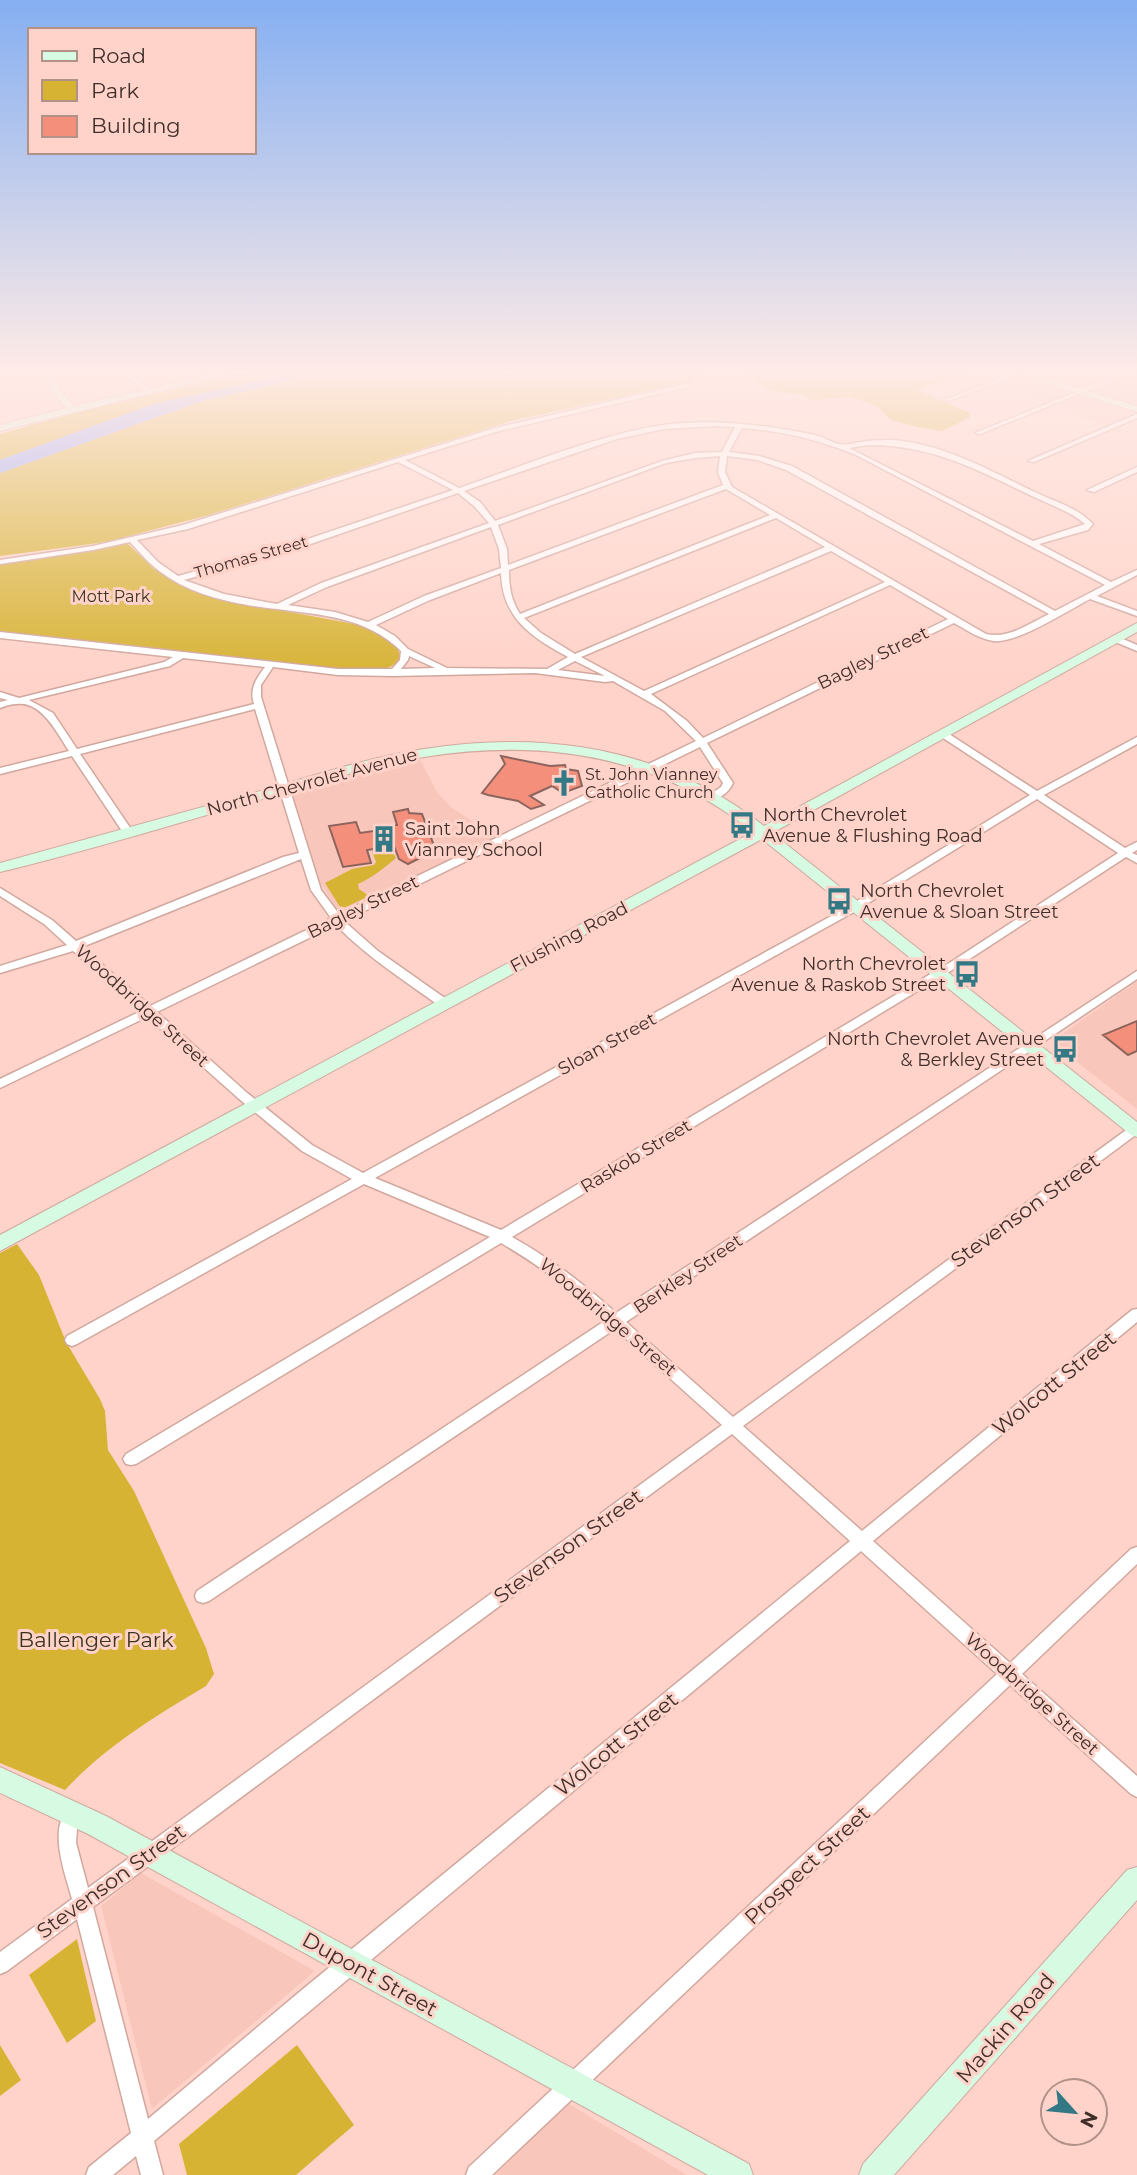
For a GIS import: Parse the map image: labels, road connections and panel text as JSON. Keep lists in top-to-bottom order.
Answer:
{
  "streets": {
    "street": [
      "Thomas Street",
      "Bagley Street",
      "North Chevrolet Avenue",
      "Flushing Road",
      "Woodbridge Street",
      "Sloan Street",
      "Raskob Street",
      "Stevenson Street",
      "Berkley Street",
      "Wolcott Street",
      "Prospect Street",
      "Dupont Street",
      "Mackin Road"
    ]
  },
  "crossings": [
    ["Bagley Street", "North Chevrolet Avenue"],
    ["Bagley Street", "Woodbridge Street"],
    ["North Chevrolet Avenue", "Flushing Road"],
    ["North Chevrolet Avenue", "Sloan Street"],
    ["North Chevrolet Avenue", "Raskob Street"],
    ["North Chevrolet Avenue", "Stevenson Street"],
    ["North Chevrolet Avenue", "Berkley Street"],
    ["Flushing Road", "Woodbridge Street"],
    ["Woodbridge Street", "Sloan Street"],
    ["Woodbridge Street", "Raskob Street"],
    ["Woodbridge Street", "Stevenson Street"],
    ["Woodbridge Street", "Berkley Street"],
    ["Woodbridge Street", "Wolcott Street"],
    ["Woodbridge Street", "Prospect Street"],
    ["Stevenson Street", "Dupont Street"],
    ["Wolcott Street", "Dupont Street"],
    ["Prospect Street", "Dupont Street"]
  ],
  "parks": ["Mott Park", "Ballenger Park"],
  "places": {
    "church": ["St. John Vianney Catholic Church"],
    "bus stop": [
      "North Chevrolet Avenue & Flushing Road",
      "North Chevrolet Avenue & Sloan Street",
      "North Chevrolet Avenue & Raskob Street",
      "North Chevrolet Avenue & Berkley Street"
    ],
    "building": ["Saint John Vianney School"]
  },
  "legend": ["Road", "Park", "Building"],
  "north": "bottom right"
}
